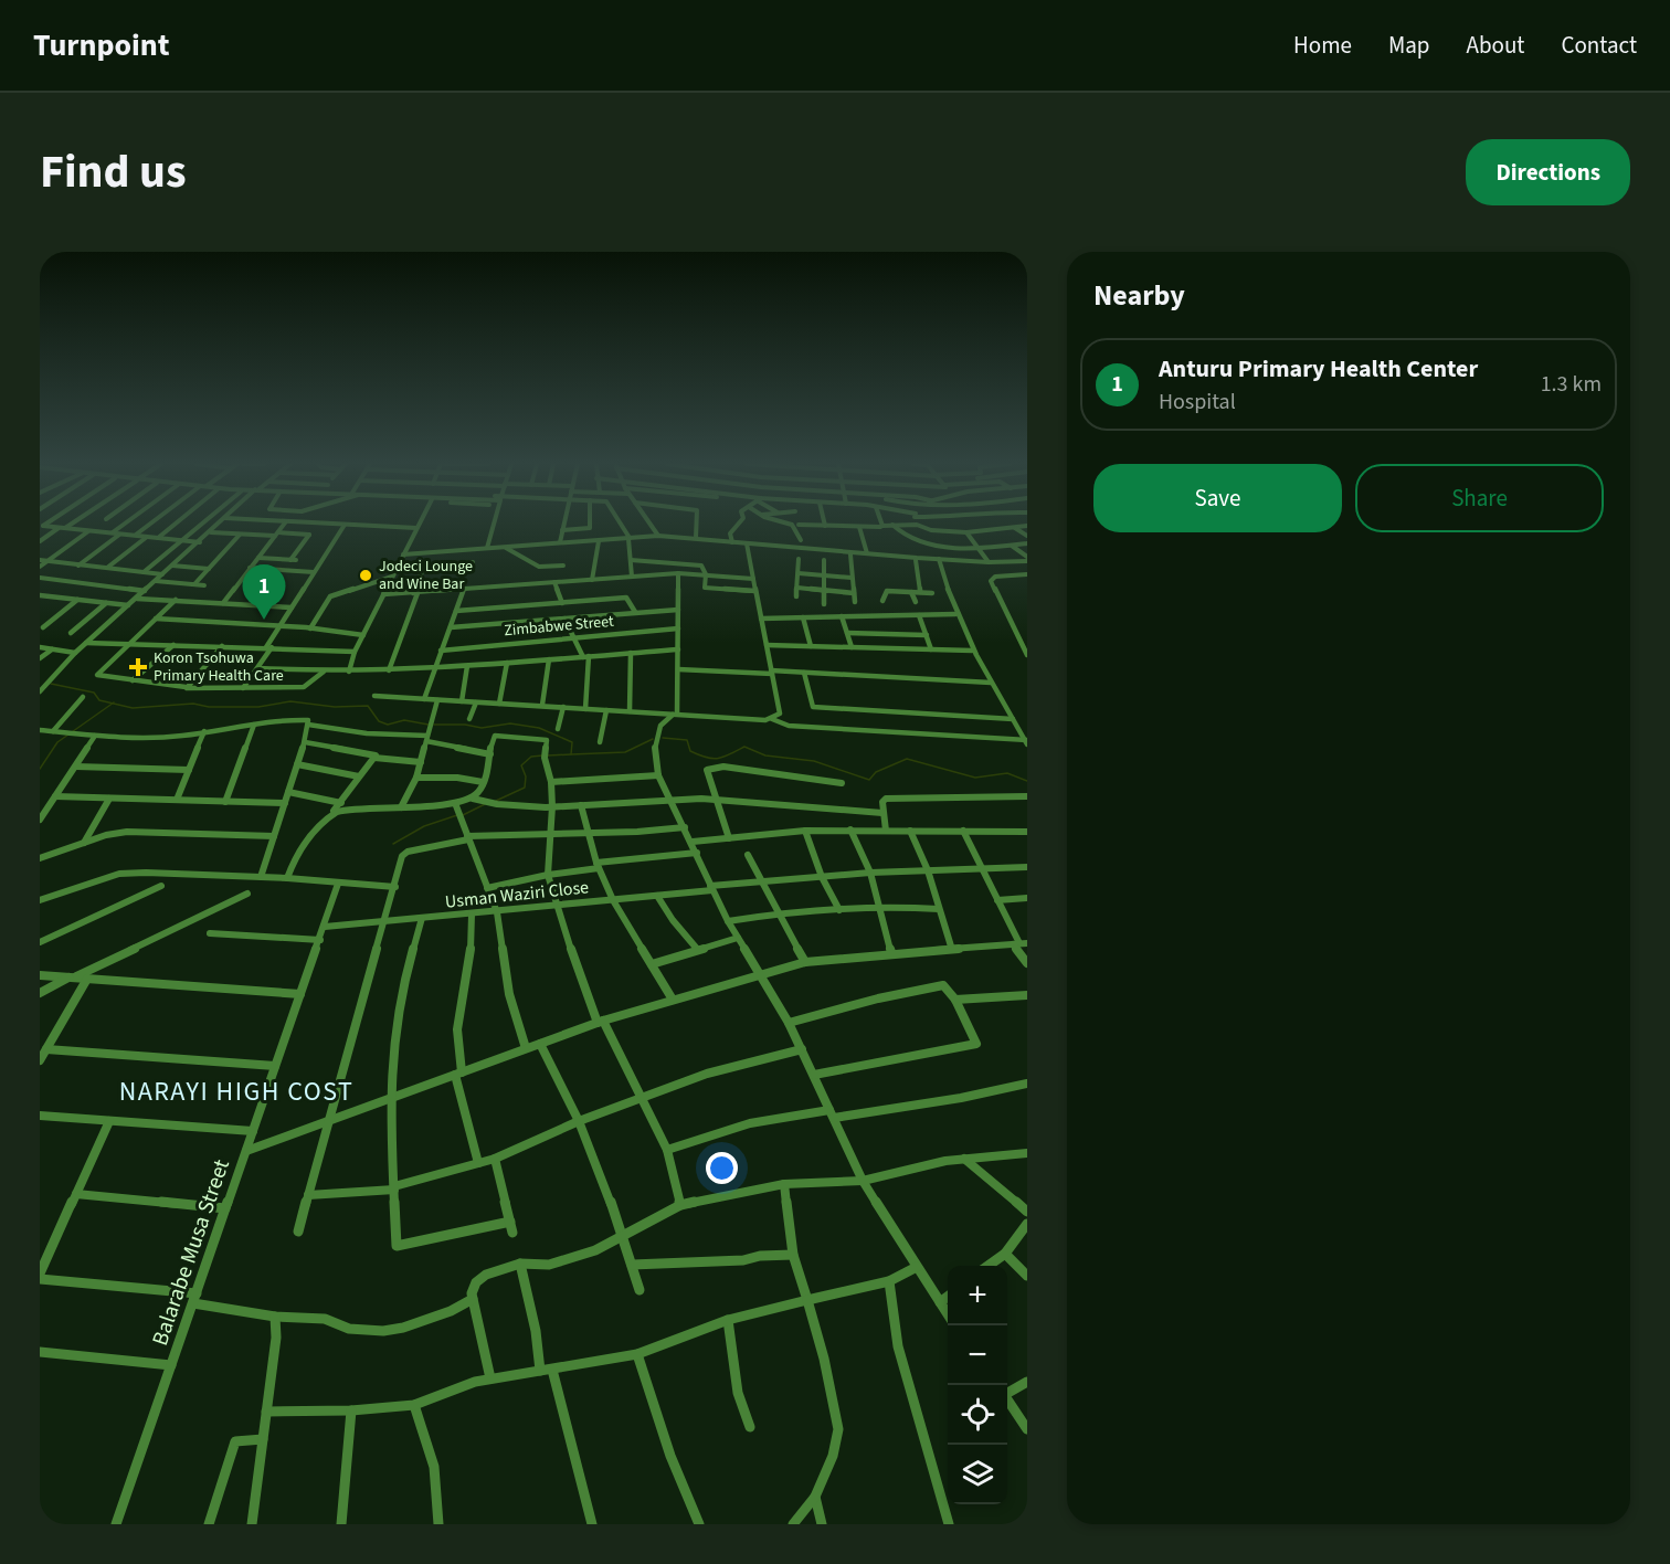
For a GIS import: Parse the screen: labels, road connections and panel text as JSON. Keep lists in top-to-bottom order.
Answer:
{
  "streets": {
    "street": ["Zimbabwe Street", "Usman Waziri Close", "Balarabe Musa Street"]
  },
  "crossings": [
    ["Usman Waziri Close", "Balarabe Musa Street"]
  ],
  "districts": ["NARAYI HIGH COST"],
  "places": {
    "other": ["Jodeci Lounge and Wine Bar"],
    "health": ["Koron Tsohuwa Primary Health Care"]
  },
  "page": {
    "header": "Turnpoint",
    "nav": [
      "Home",
      "Map",
      "About",
      "Contact"
    ],
    "title": "Find us",
    "buttons": [
      "Directions",
      ["Save", "Share"]
    ],
    "heading": "Nearby",
    "list": [
      {
        "mark": "1",
        "name": "Anturu Primary Health Center",
        "note": "Hospital",
        "value": "1.3 km"
      }
    ],
    "pins": "1",
    "map_buttons": ["+", "−"]
  }
}
